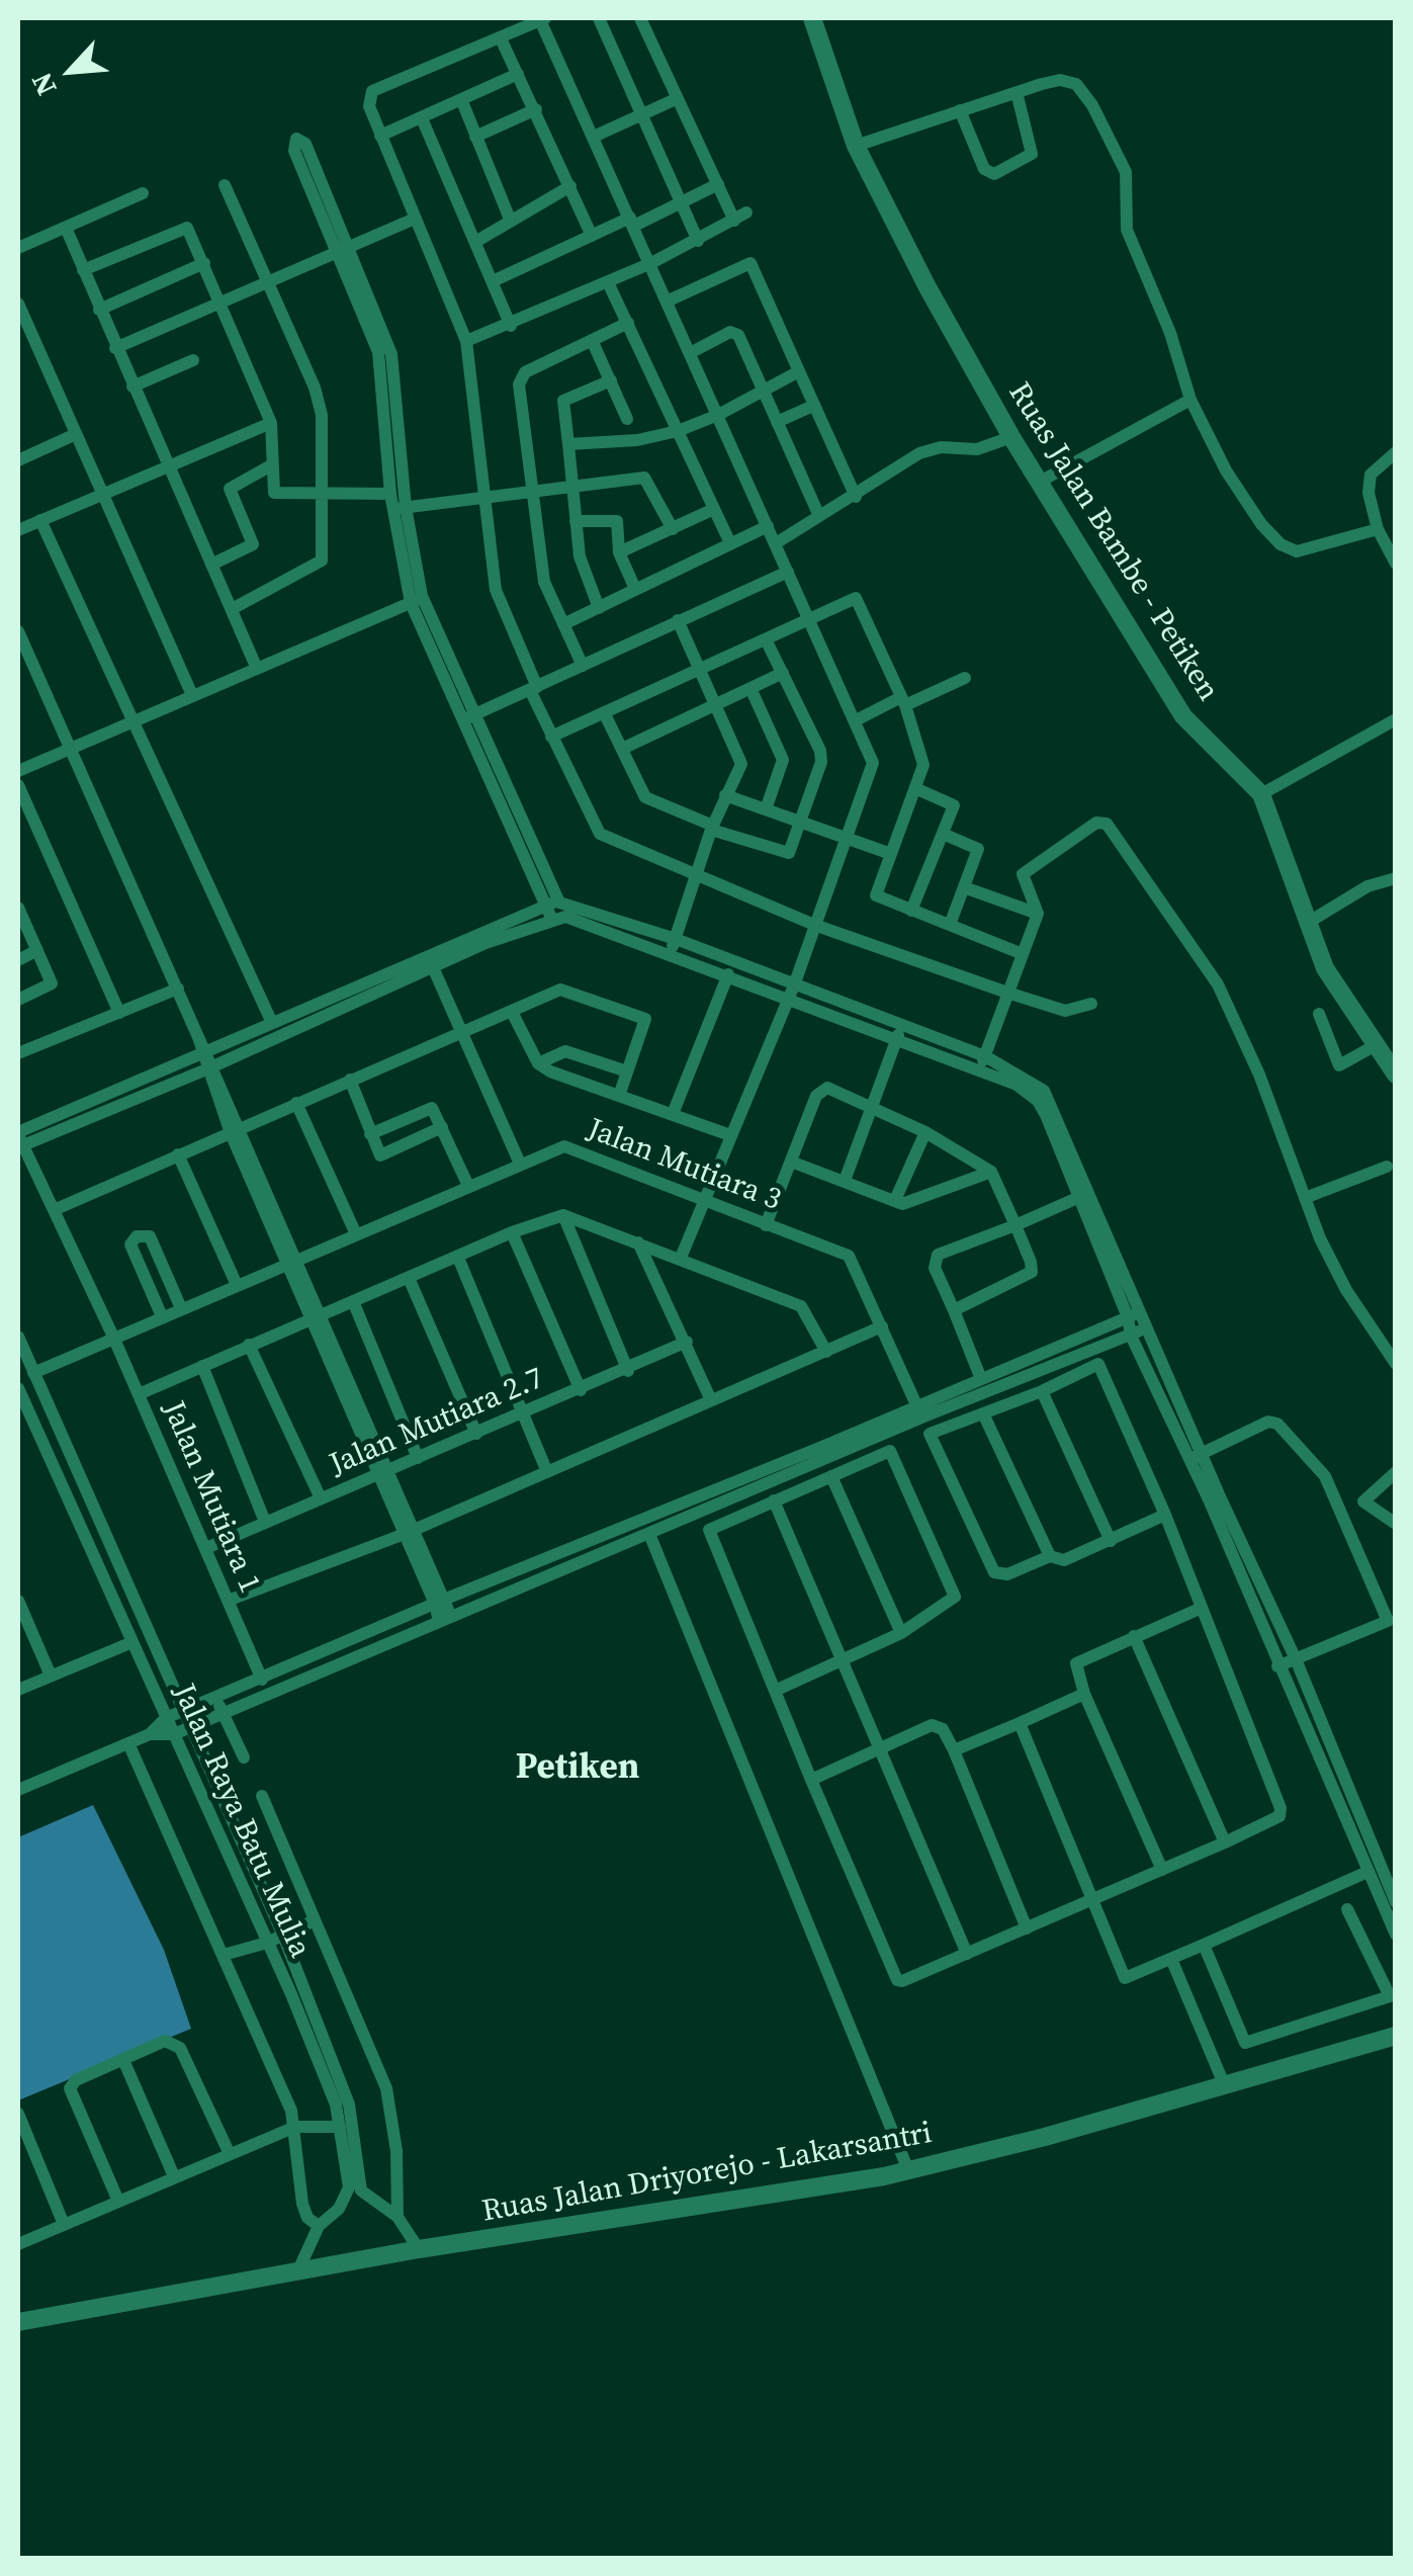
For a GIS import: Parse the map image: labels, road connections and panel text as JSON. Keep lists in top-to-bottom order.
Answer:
{
  "streets": {
    "main road": ["Ruas Jalan Bambe - Petiken", "Ruas Jalan Driyorejo - Lakarsantri"],
    "street": [
      "Jalan Mutiara 3",
      "Jalan Mutiara 2.7",
      "Jalan Mutiara 1",
      "Jalan Raya Batu Mulia"
    ]
  },
  "crossings": [
    ["Jalan Mutiara 3", "Jalan Mutiara 1"],
    ["Jalan Mutiara 2.7", "Jalan Mutiara 1"],
    ["Jalan Raya Batu Mulia", "Ruas Jalan Driyorejo - Lakarsantri"]
  ],
  "districts": ["Petiken"],
  "north": "bottom left"
}
